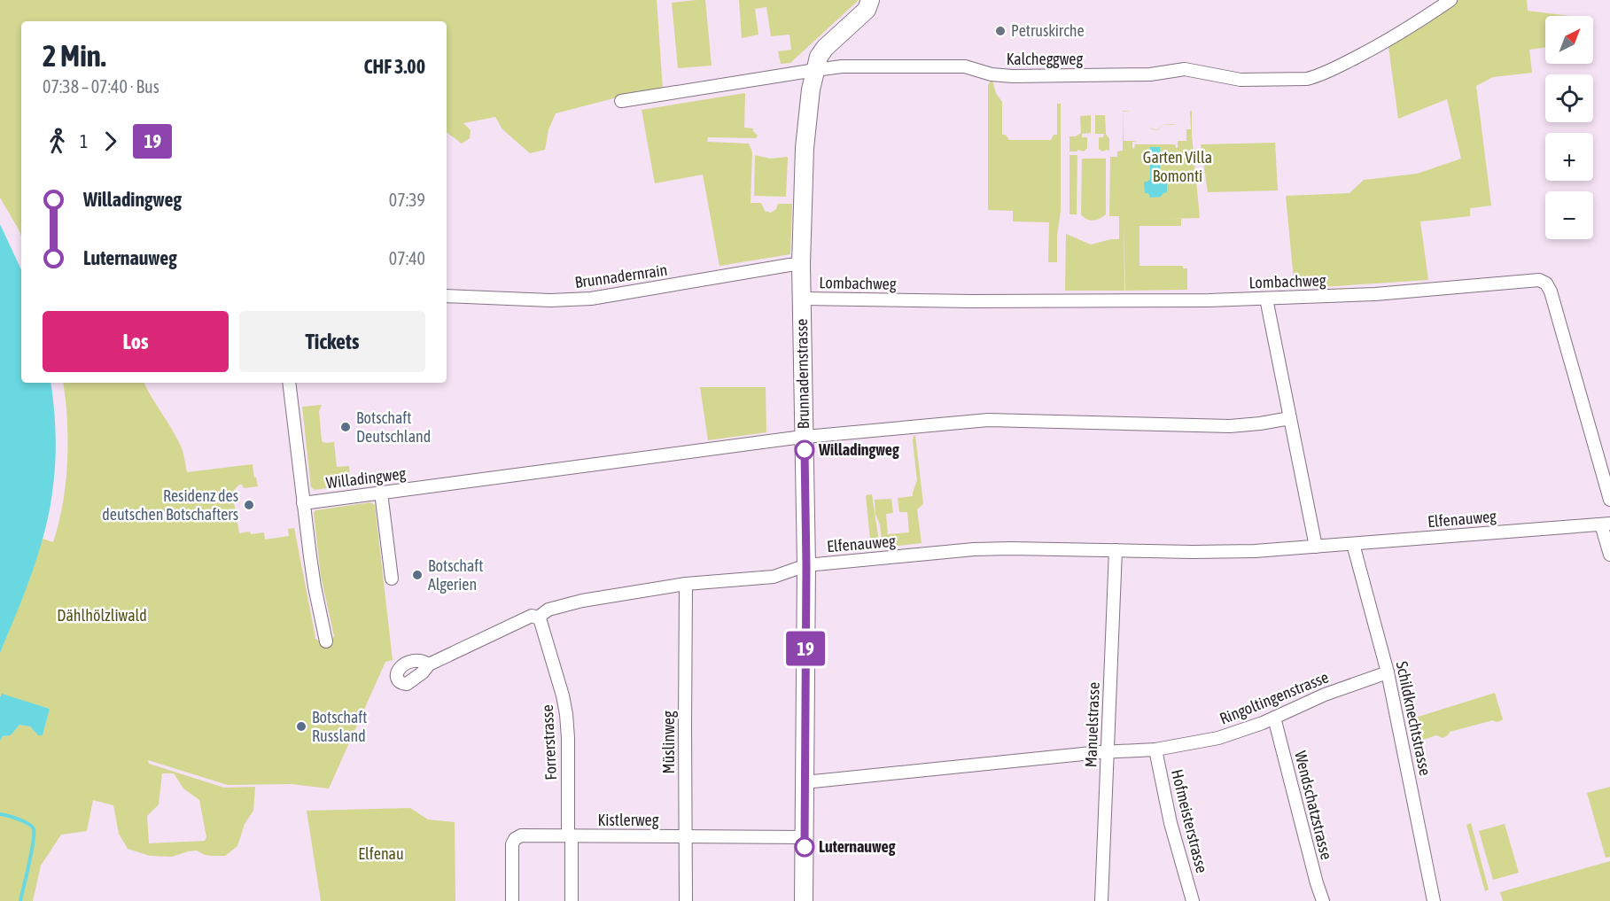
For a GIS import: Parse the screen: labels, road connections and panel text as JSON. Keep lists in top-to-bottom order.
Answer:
{
  "streets": {
    "street": [
      "Kalcheggweg",
      "Brunnadernrain",
      "Lombachweg",
      "Brunnadernstrasse",
      "Willadingweg",
      "Elfenauweg",
      "Ringoltingenstrasse",
      "Schildknechtstrasse",
      "Manuelstrasse",
      "Forrerstrasse",
      "Müslinweg",
      "Wendschatzstrasse",
      "Kistlerweg",
      "Hofmeisterstrasse"
    ]
  },
  "crossings": [
    ["Kalcheggweg", "Brunnadernstrasse"],
    ["Brunnadernrain", "Brunnadernstrasse"],
    ["Lombachweg", "Brunnadernstrasse"],
    ["Brunnadernstrasse", "Willadingweg"],
    ["Brunnadernstrasse", "Elfenauweg"],
    ["Brunnadernstrasse", "Kistlerweg"],
    ["Elfenauweg", "Schildknechtstrasse"],
    ["Elfenauweg", "Manuelstrasse"],
    ["Elfenauweg", "Forrerstrasse"],
    ["Elfenauweg", "Müslinweg"],
    ["Ringoltingenstrasse", "Schildknechtstrasse"],
    ["Ringoltingenstrasse", "Manuelstrasse"],
    ["Ringoltingenstrasse", "Wendschatzstrasse"],
    ["Ringoltingenstrasse", "Hofmeisterstrasse"],
    ["Forrerstrasse", "Kistlerweg"],
    ["Müslinweg", "Kistlerweg"]
  ],
  "parks": ["Garten Villa Bomonti", "Dählhölzliwald", "Elfenau"],
  "places": [
    "Petruskirche",
    "Botschaft Deutschland",
    "Willadingweg",
    "Residenz des deutschen Botschafters",
    "Botschaft Algerien",
    "Botschaft Russland",
    "Luternauweg"
  ],
  "lines": ["bus line 19"],
  "north": "top right",
  "page": {
    "on_map": "19",
    "map_buttons": ["+", "−"],
    "heading": ["2 Min.", "07:38 – 07:40 · Bus", "CHF 3.00"],
    "legs": ["1", "19"],
    "list": [
      {
        "name": "Willadingweg",
        "value": "07:39"
      },
      {
        "name": "Luternauweg",
        "value": "07:40"
      }
    ],
    "buttons": ["Los", "Tickets"]
  }
}
